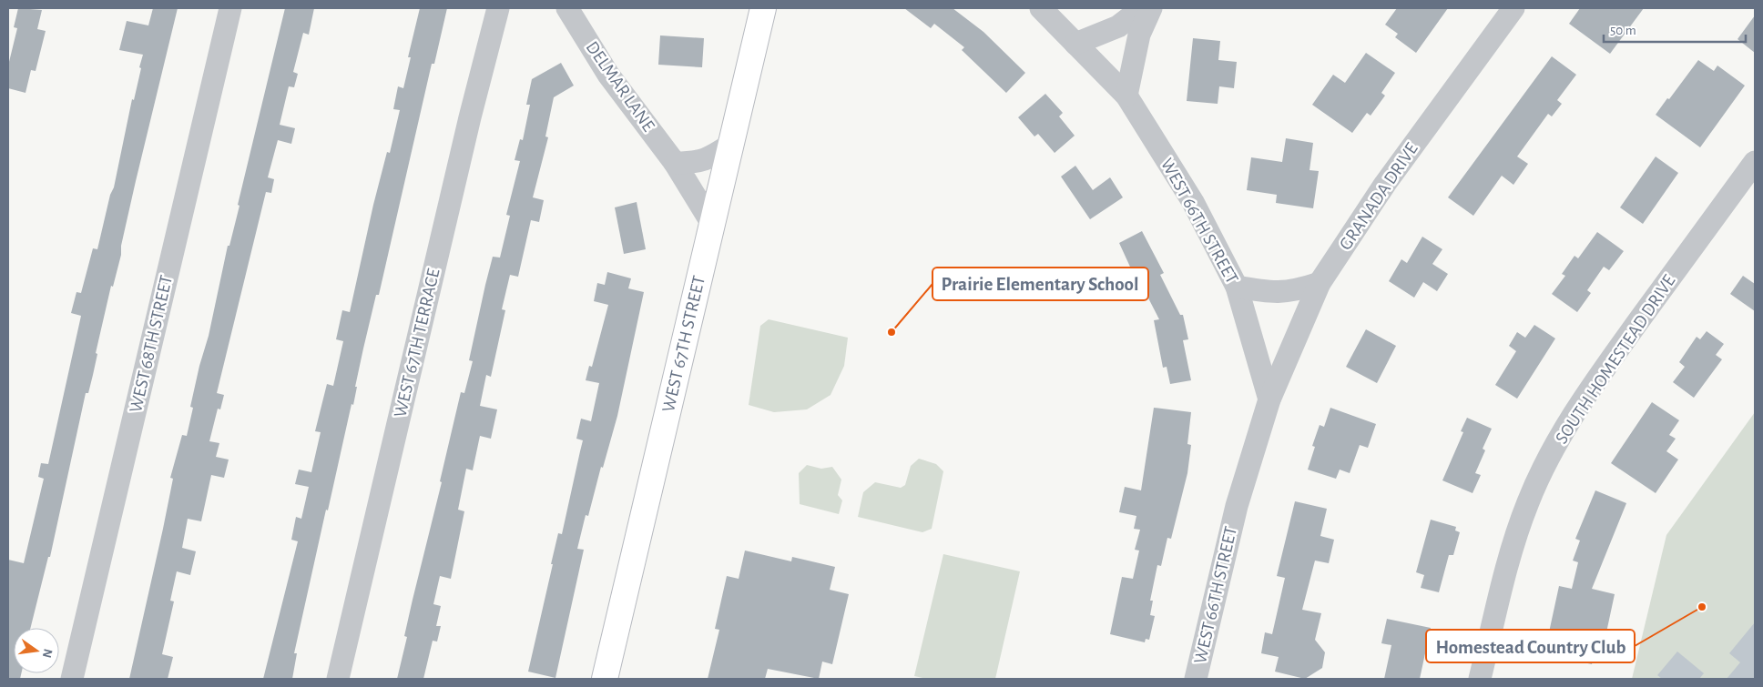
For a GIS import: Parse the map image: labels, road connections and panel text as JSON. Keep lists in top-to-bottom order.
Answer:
{
  "streets": {
    "street": [
      "DELMAR LANE",
      "GRANADA DRIVE",
      "WEST 66TH STREET",
      "WEST 67TH TERRACE",
      "WEST 68TH STREET",
      "WEST 67TH STREET",
      "SOUTH HOMESTEAD DRIVE"
    ]
  },
  "crossings": [
    ["DELMAR LANE", "WEST 67TH STREET"],
    ["GRANADA DRIVE", "WEST 66TH STREET"]
  ],
  "places": ["Prairie Elementary School", "Homestead Country Club"],
  "scale_bar": "50 m",
  "north": "right"
}
